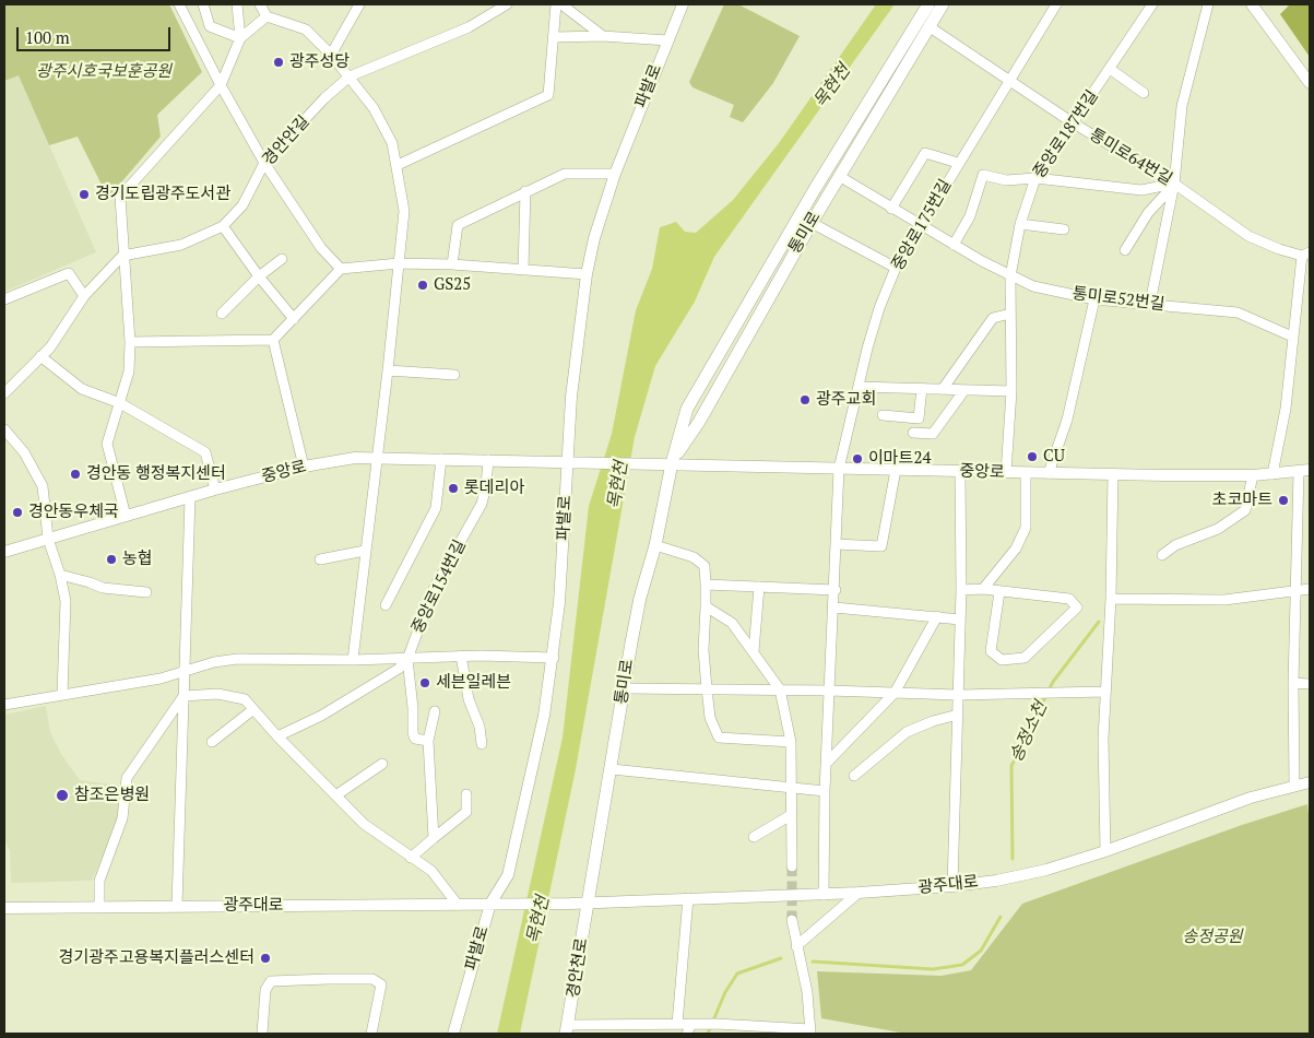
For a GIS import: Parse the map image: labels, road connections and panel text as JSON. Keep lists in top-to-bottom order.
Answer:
{
  "streets": {
    "main road": ["통미로", "경안천로"],
    "street": [
      "파발로",
      "중앙로187번길",
      "경안안길",
      "통미로64번길",
      "중앙로175번길",
      "통미로52번길",
      "중앙로",
      "중앙로154번길",
      "광주대로"
    ]
  },
  "crossings": [
    ["파발로", "중앙로"],
    ["파발로", "광주대로"],
    ["중앙로187번길", "통미로64번길"],
    ["중앙로187번길", "통미로52번길"],
    ["중앙로187번길", "중앙로"],
    ["통미로64번길", "중앙로175번길"],
    ["통미로64번길", "통미로"],
    ["중앙로175번길", "통미로52번길"],
    ["중앙로175번길", "중앙로"],
    ["중앙로175번길", "광주대로"],
    ["통미로", "통미로52번길"],
    ["통미로", "중앙로"],
    ["통미로", "광주대로"],
    ["통미로", "경안천로"],
    ["중앙로", "중앙로154번길"],
    ["광주대로", "경안천로"]
  ],
  "water": ["목현천", "송정소천"],
  "parks": ["광주시호국보훈공원", "송정공원"],
  "places": [
    "광주성당",
    "경기도립광주도서관",
    "GS25",
    "광주교회",
    "CU",
    "이마트24",
    "경안동 행정복지센터",
    "롯데리아",
    "초코마트",
    "경안동우체국",
    "농협",
    "세븐일레븐",
    "참조은병원",
    "경기광주고용복지플러스센터"
  ],
  "scale_bar": "100 m"
}
